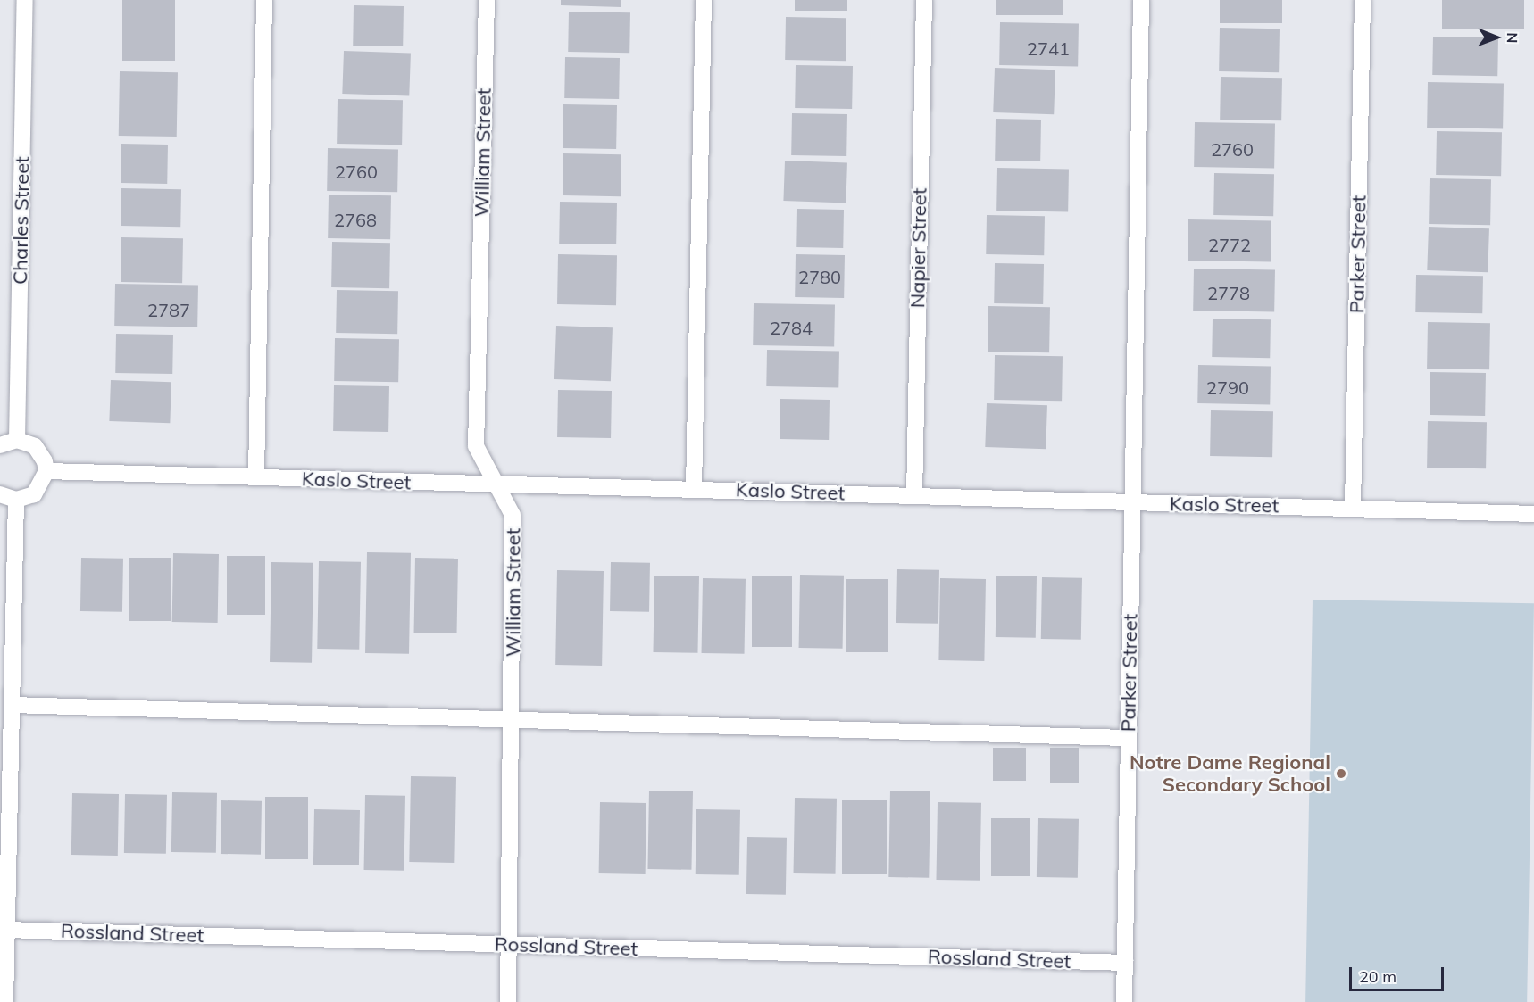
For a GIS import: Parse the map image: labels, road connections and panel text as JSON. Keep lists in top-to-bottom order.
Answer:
{
  "streets": {
    "street": [
      "William Street",
      "Charles Street",
      "Napier Street",
      "Parker Street",
      "Kaslo Street",
      "Rossland Street"
    ]
  },
  "crossings": [
    ["William Street", "Kaslo Street"],
    ["William Street", "Rossland Street"],
    ["Napier Street", "Kaslo Street"],
    ["Parker Street", "Kaslo Street"],
    ["Parker Street", "Rossland Street"]
  ],
  "places": ["Notre Dame Regional Secondary School"],
  "house_numbers": [
    "2741",
    "2760",
    "2760",
    "2768",
    "2772",
    "2780",
    "2778",
    "2787",
    "2784",
    "2790"
  ],
  "scale_bar": "20 m",
  "north": "right"
}
